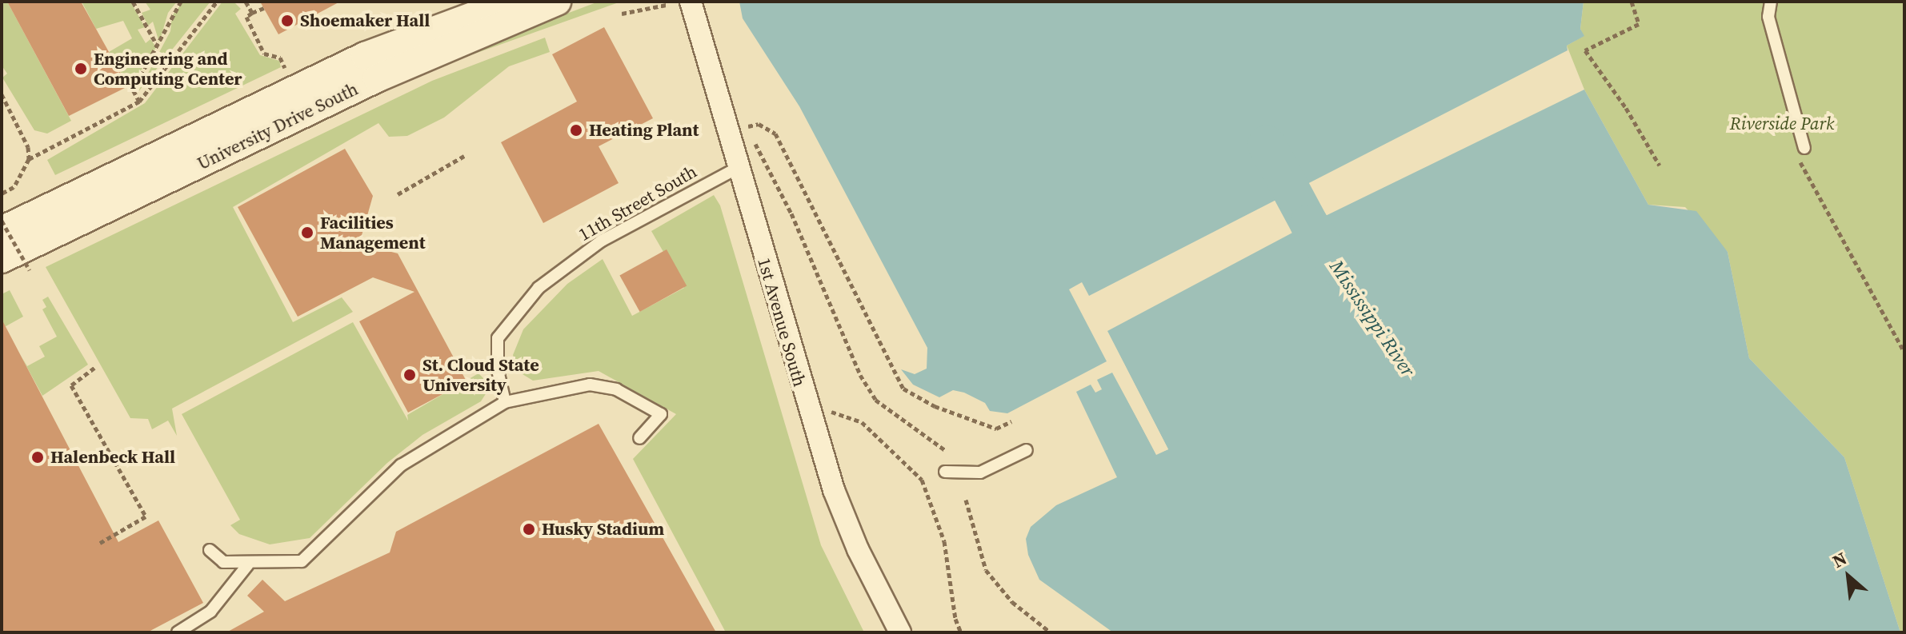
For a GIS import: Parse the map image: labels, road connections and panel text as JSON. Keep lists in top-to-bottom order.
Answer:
{
  "streets": {
    "street": ["University Drive South", "1st Avenue South"],
    "lane": ["11th Street South"]
  },
  "crossings": [
    ["11th Street South", "1st Avenue South"]
  ],
  "water": ["Mississippi River"],
  "parks": ["Riverside Park"],
  "places": [
    "Shoemaker Hall",
    "Engineering and Computing Center",
    "Heating Plant",
    "Facilities Management",
    "St. Cloud State University",
    "Halenbeck Hall",
    "Husky Stadium"
  ],
  "north": "top left"
}
